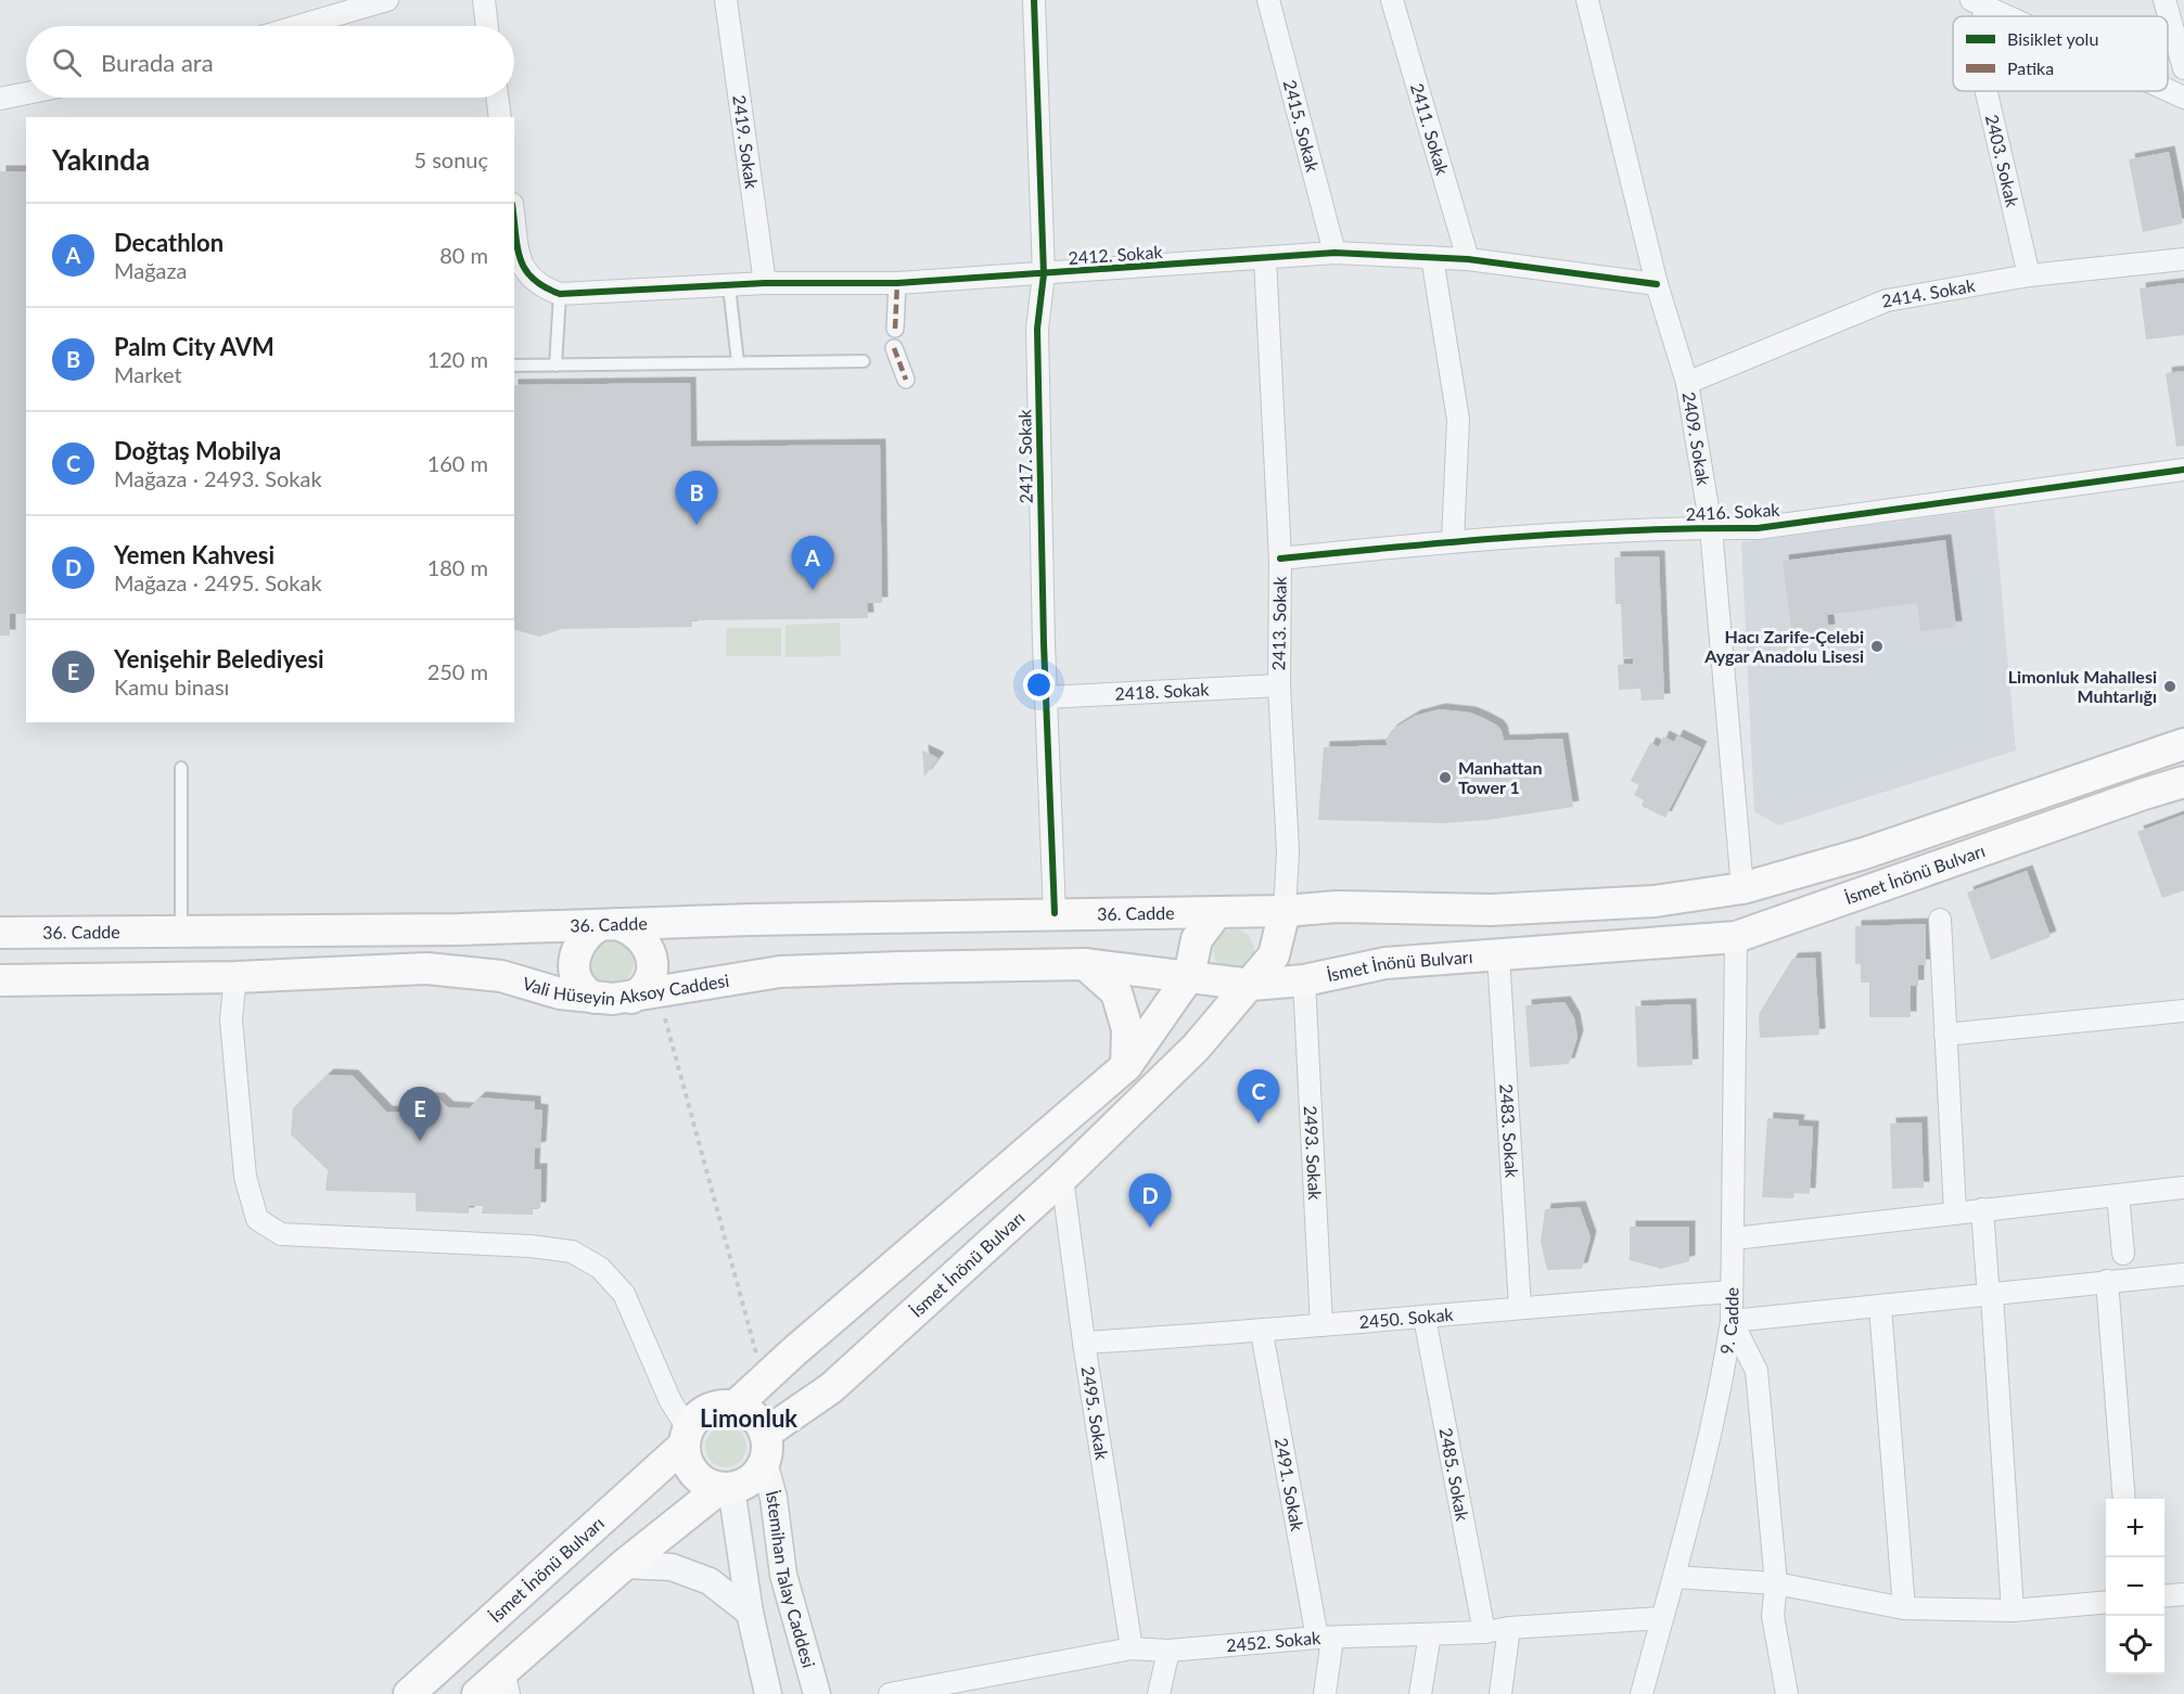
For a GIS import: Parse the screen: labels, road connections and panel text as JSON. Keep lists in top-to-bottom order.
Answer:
{
  "streets": {
    "main road": ["İsmet İnönü Bulvarı", "36. Cadde", "Vali Hüseyin Aksoy Caddesi"],
    "street": [
      "2415. Sokak",
      "2411. Sokak",
      "2419. Sokak",
      "2403. Sokak",
      "2412. Sokak",
      "2414. Sokak",
      "2409. Sokak",
      "2417. Sokak",
      "2416. Sokak",
      "2413. Sokak",
      "2418. Sokak",
      "2483. Sokak",
      "2493. Sokak",
      "2450. Sokak",
      "9. Cadde",
      "2495. Sokak",
      "2485. Sokak",
      "2491. Sokak",
      "İstemihan Talay Caddesi",
      "2452. Sokak"
    ]
  },
  "crossings": [
    ["2415. Sokak", "2412. Sokak"],
    ["2411. Sokak", "2412. Sokak"],
    ["2419. Sokak", "2412. Sokak"],
    ["2403. Sokak", "2414. Sokak"],
    ["2412. Sokak", "2409. Sokak"],
    ["2412. Sokak", "2417. Sokak"],
    ["2412. Sokak", "2413. Sokak"],
    ["2414. Sokak", "2409. Sokak"],
    ["2409. Sokak", "2416. Sokak"],
    ["2409. Sokak", "İsmet İnönü Bulvarı"],
    ["2417. Sokak", "2418. Sokak"],
    ["2417. Sokak", "36. Cadde"],
    ["2416. Sokak", "2413. Sokak"],
    ["2413. Sokak", "2418. Sokak"],
    ["2413. Sokak", "İsmet İnönü Bulvarı"],
    ["İsmet İnönü Bulvarı", "36. Cadde"],
    ["İsmet İnönü Bulvarı", "Vali Hüseyin Aksoy Caddesi"],
    ["İsmet İnönü Bulvarı", "2483. Sokak"],
    ["İsmet İnönü Bulvarı", "2493. Sokak"],
    ["İsmet İnönü Bulvarı", "9. Cadde"],
    ["İsmet İnönü Bulvarı", "2495. Sokak"],
    ["İsmet İnönü Bulvarı", "İstemihan Talay Caddesi"],
    ["36. Cadde", "Vali Hüseyin Aksoy Caddesi"],
    ["2483. Sokak", "2450. Sokak"],
    ["2493. Sokak", "2450. Sokak"],
    ["2450. Sokak", "9. Cadde"],
    ["2450. Sokak", "2495. Sokak"],
    ["2450. Sokak", "2485. Sokak"],
    ["2450. Sokak", "2491. Sokak"],
    ["9. Cadde", "2452. Sokak"],
    ["2495. Sokak", "2452. Sokak"],
    ["2485. Sokak", "2452. Sokak"],
    ["2491. Sokak", "2452. Sokak"]
  ],
  "districts": ["Limonluk"],
  "places": ["Hacı Zarife-Çelebi Aygar Anadolu Lisesi", "Limonluk Mahallesi Muhtarlığı", "Manhattan Tower 1"],
  "legend": ["Bisiklet yolu", "Patika"],
  "page": {
    "search": "Burada ara",
    "heading": ["Yakında", "5 sonuç"],
    "list": [
      {
        "mark": "A",
        "name": "Decathlon",
        "note": "Mağaza",
        "value": "80 m"
      },
      {
        "mark": "B",
        "name": "Palm City AVM",
        "note": "Market",
        "value": "120 m"
      },
      {
        "mark": "C",
        "name": "Doğtaş Mobilya",
        "note": "Mağaza · 2493. Sokak",
        "value": "160 m"
      },
      {
        "mark": "D",
        "name": "Yemen Kahvesi",
        "note": "Mağaza · 2495. Sokak",
        "value": "180 m"
      },
      {
        "mark": "E",
        "name": "Yenişehir Belediyesi",
        "note": "Kamu binası",
        "value": "250 m"
      }
    ],
    "pins": [
      "B",
      "A",
      "C",
      "E",
      "D"
    ],
    "map_buttons": ["+", "−"]
  }
}
